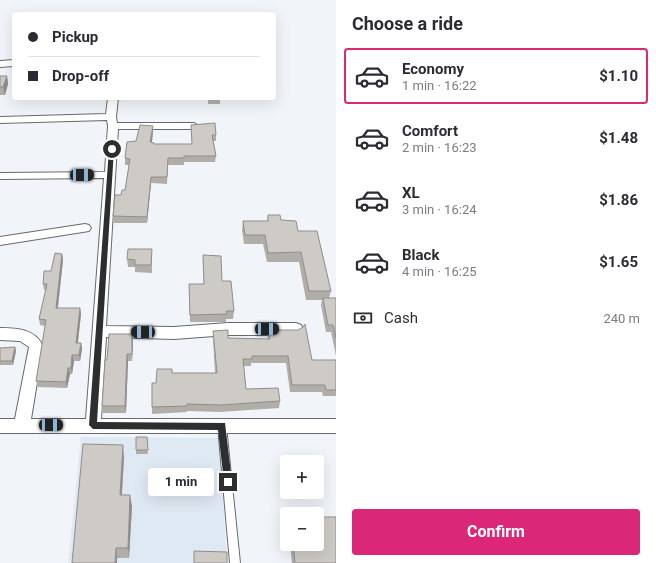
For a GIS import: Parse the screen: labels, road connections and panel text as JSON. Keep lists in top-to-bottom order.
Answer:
{
  "page": {
    "heading": "Choose a ride",
    "banner": ["Pickup", "Drop-off"],
    "list": [
      {
        "name": "Economy",
        "note": "1 min · 16:22",
        "value": "$1.10"
      },
      {
        "name": "Comfort",
        "note": "2 min · 16:23",
        "value": "$1.48"
      },
      {
        "name": "XL",
        "note": "3 min · 16:24",
        "value": "$1.86"
      },
      {
        "name": "Black",
        "note": "4 min · 16:25",
        "value": "$1.65"
      }
    ],
    "pay": ["Cash", "240 m"],
    "map_buttons": ["+", "−"],
    "bubble": "1 min",
    "buttons": "Confirm"
  }
}
